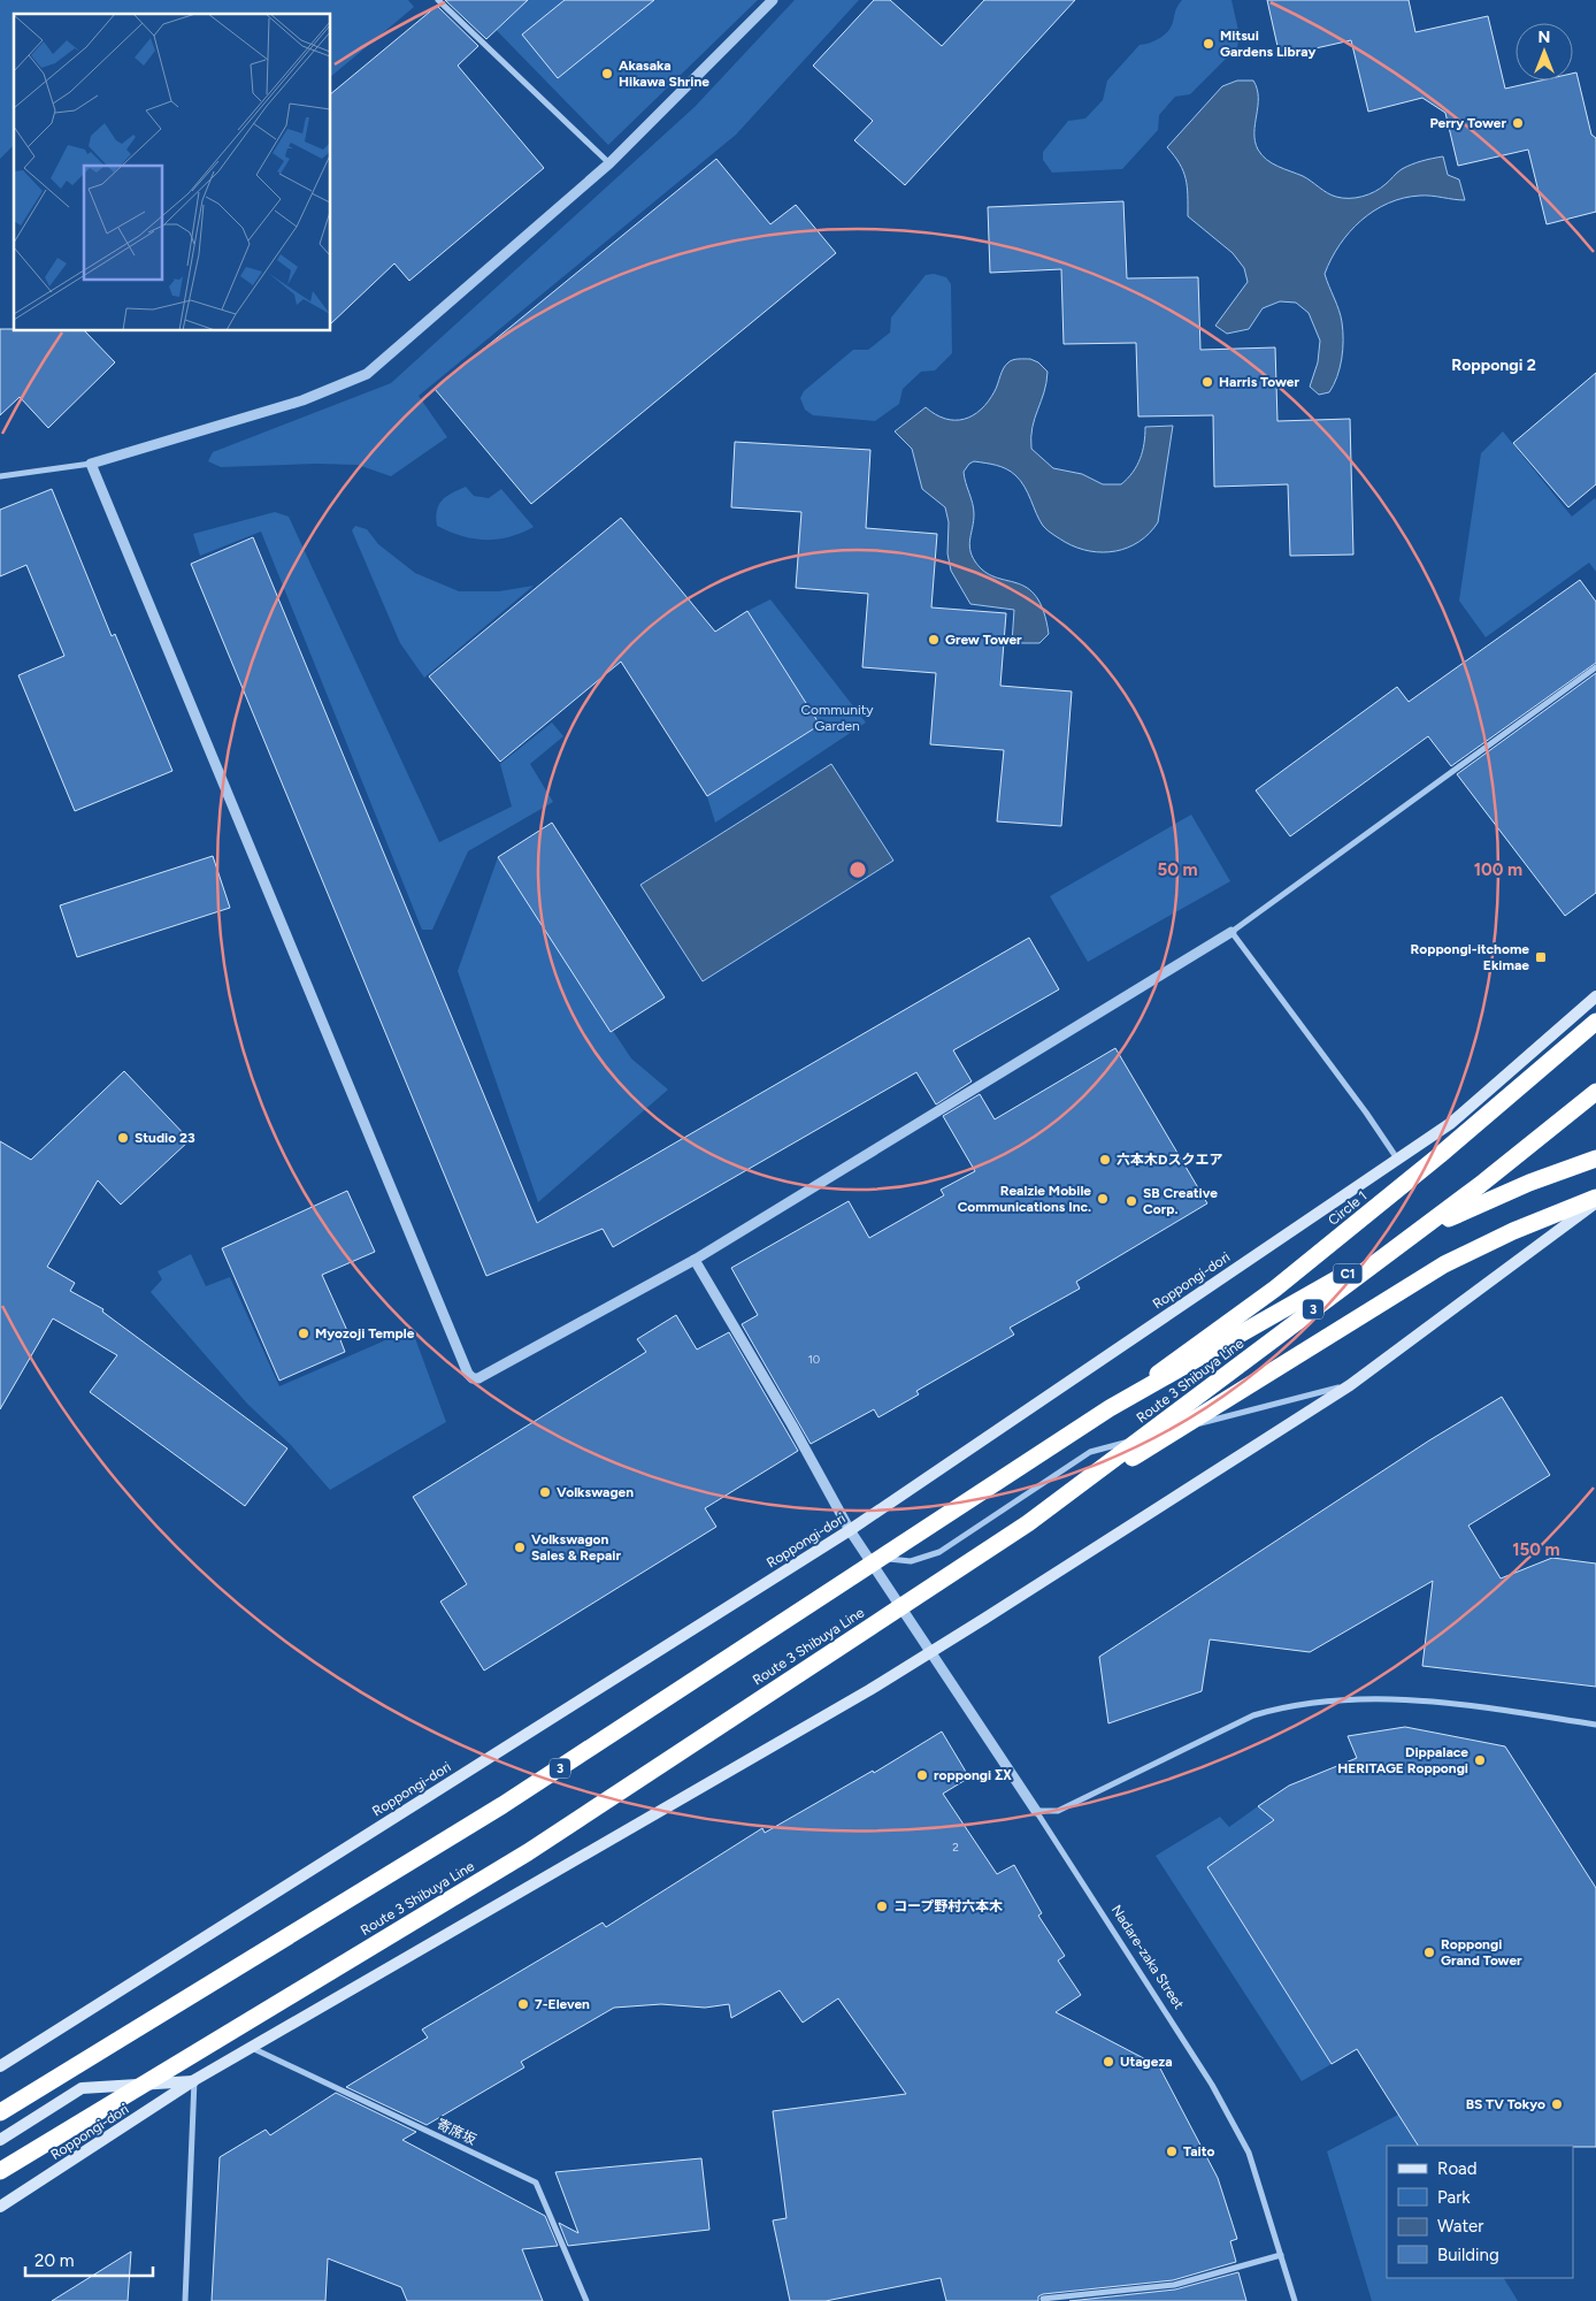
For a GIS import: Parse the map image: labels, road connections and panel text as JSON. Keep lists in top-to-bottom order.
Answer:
{
  "streets": {
    "highway": [
      "Circle 1",
      "C1",
      "3",
      "Route 3 Shibuya Line"
    ],
    "main road": ["Roppongi-dori"],
    "street": ["Nadare-zaka Street", "寄席坂"]
  },
  "crossings": [
    ["Circle 1", "C1"],
    ["Circle 1", "3"],
    ["C1", "3"],
    ["Roppongi-dori", "Nadare-zaka Street"],
    ["Roppongi-dori", "寄席坂"],
    ["3", "Route 3 Shibuya Line"]
  ],
  "districts": ["Roppongi 2"],
  "parks": ["Community Garden"],
  "places": {
    "other": [
      "Mitsui Gardens Libray",
      "Akasaka Hikawa Shrine",
      "Perry Tower",
      "Harris Tower",
      "Grew Tower",
      "Studio 23",
      "六本木Dスクエア",
      "Realzie Mobile Communications Inc.",
      "SB Creative Corp.",
      "Myozoji Temple",
      "Volkswagen",
      "Volkswagon Sales & Repair",
      "Dippalace HERITAGE Roppongi",
      "roppongi ΣΧ",
      "コープ野村六本木",
      "Roppongi Grand Tower",
      "7-Eleven",
      "Utageza",
      "BS TV Tokyo",
      "Taito"
    ],
    "transit": ["Roppongi-itchome Ekimae"]
  },
  "house_numbers": ["10", "2"],
  "legend": [
    "Road",
    "Park",
    "Water",
    "Building"
  ],
  "scale_bar": "20 m",
  "north": "top",
  "rings": ["50 m", "100 m", "150 m"]
}
